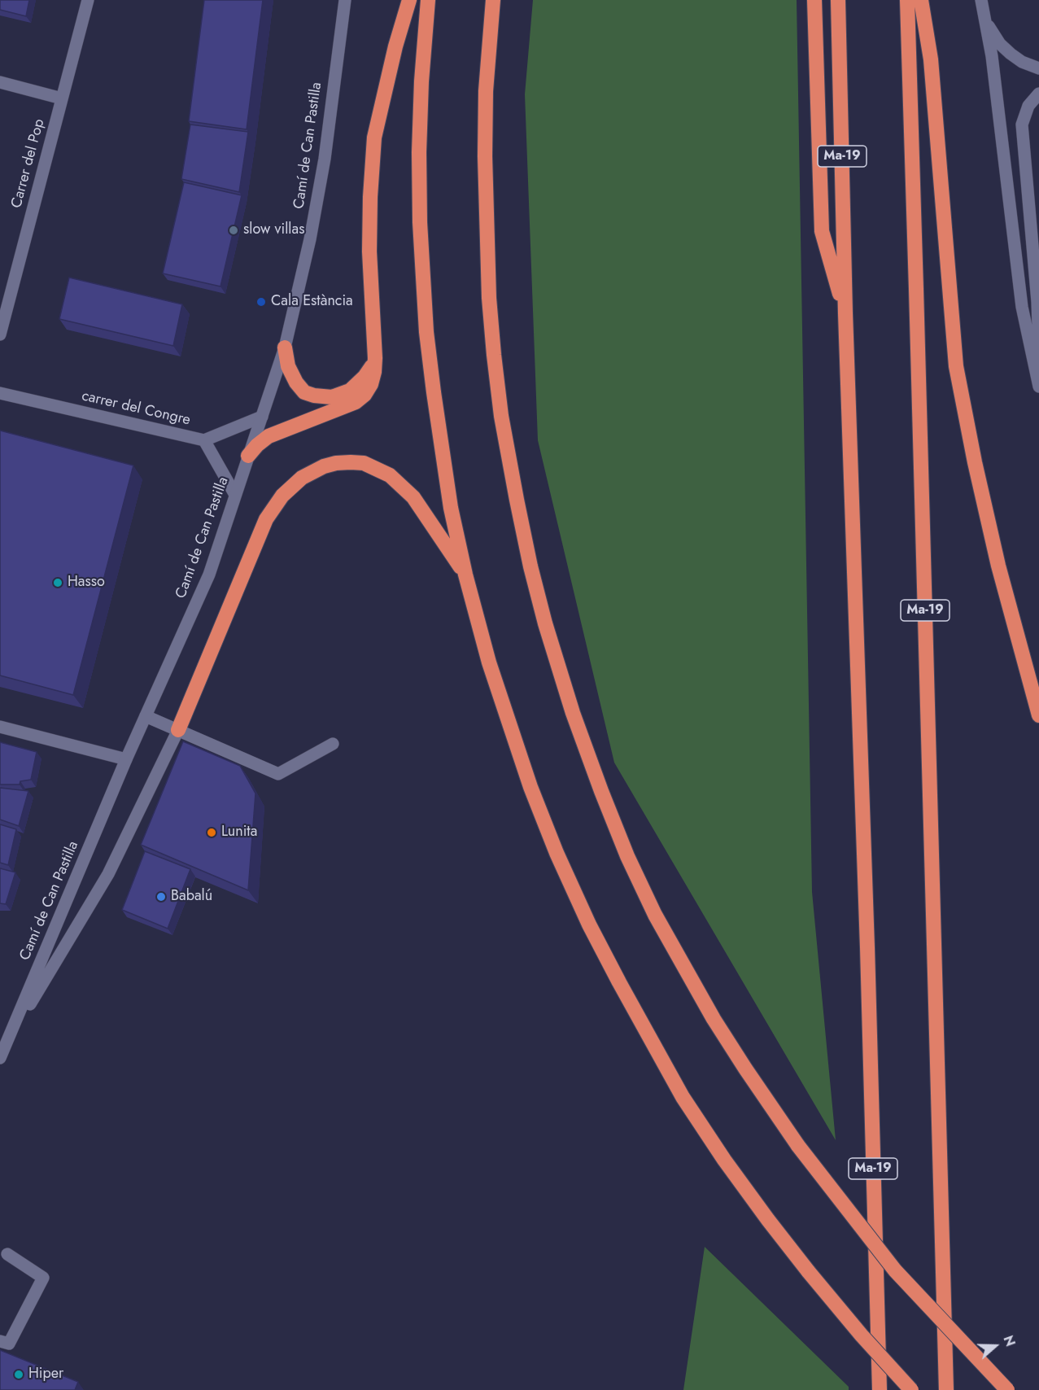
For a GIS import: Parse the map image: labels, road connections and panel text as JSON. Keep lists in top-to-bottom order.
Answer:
{
  "streets": {
    "highway": ["Ma-19"],
    "street": ["Camí de Can Pastilla", "Carrer del Pop", "carrer del Congre"]
  },
  "crossings": [
    ["Camí de Can Pastilla", "carrer del Congre"]
  ],
  "places": [
    "slow villas",
    "Cala Estància",
    "Hasso",
    "Lunita",
    "Babalú",
    "Hiper"
  ],
  "north": "right"
}
